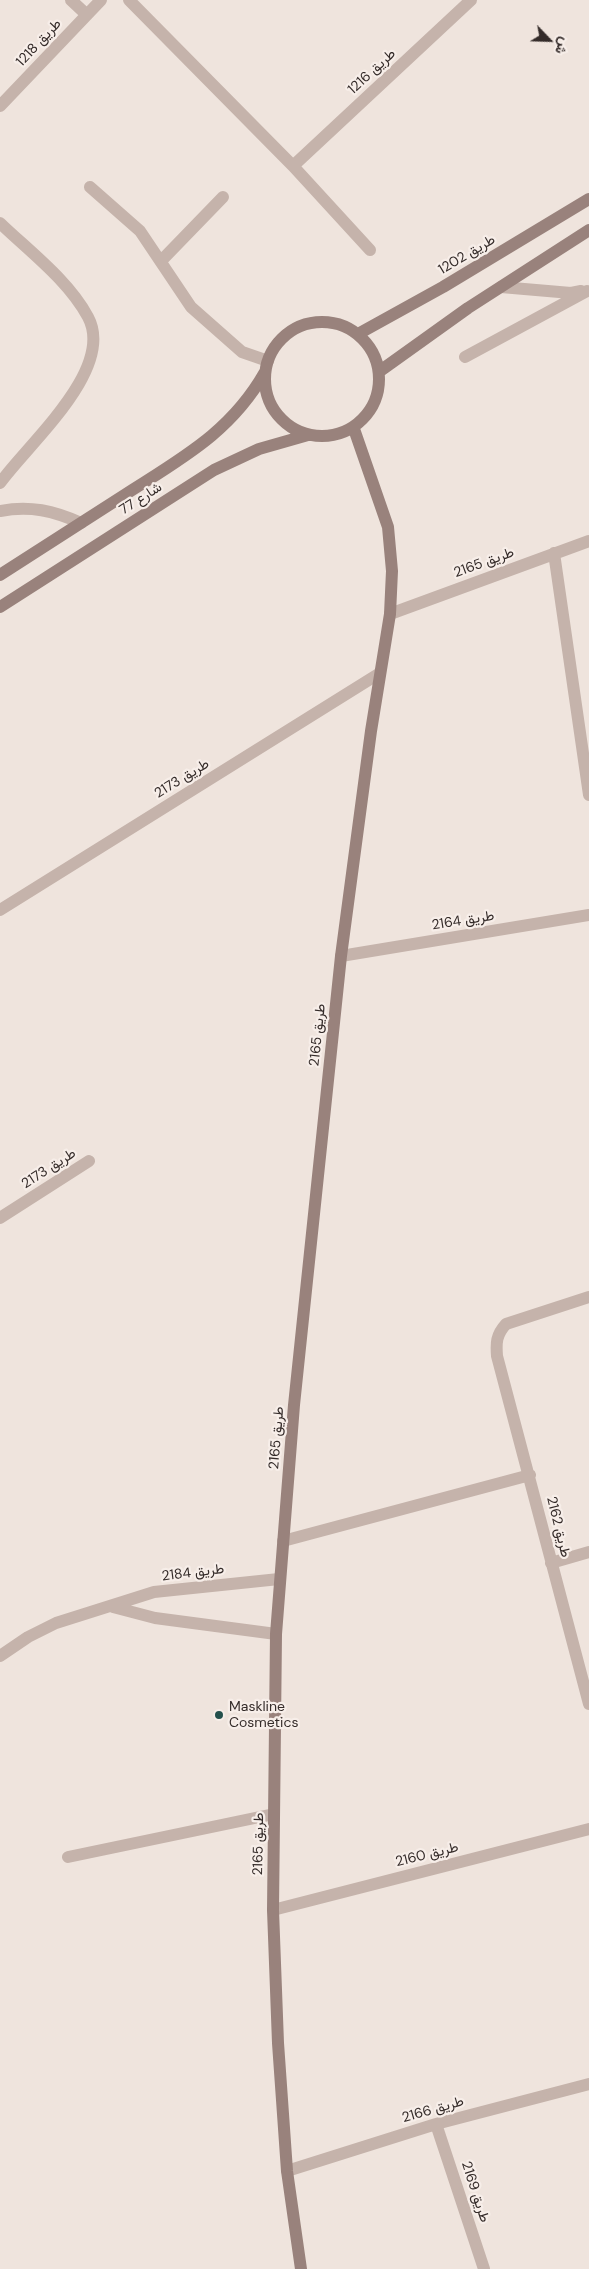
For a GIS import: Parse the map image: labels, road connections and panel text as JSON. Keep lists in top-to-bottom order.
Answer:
{
  "streets": {
    "street": [
      "طريق 1218",
      "طريق 1216",
      "طريق 1202",
      "شارع 77",
      "طريق 2165",
      "طريق 2173",
      "طريق 2164",
      "طريق 2162",
      "طريق 2184",
      "طريق 2160",
      "طريق 2166",
      "طريق 2169"
    ]
  },
  "crossings": [
    ["طريق 1202", "شارع 77"],
    ["طريق 1202", "طريق 2165"],
    ["شارع 77", "طريق 2165"],
    ["طريق 2165", "طريق 2173"],
    ["طريق 2165", "طريق 2164"],
    ["طريق 2165", "طريق 2184"],
    ["طريق 2165", "طريق 2160"],
    ["طريق 2165", "طريق 2166"],
    ["طريق 2166", "طريق 2169"]
  ],
  "places": ["Maskline Cosmetics"],
  "north": "bottom right"
}
